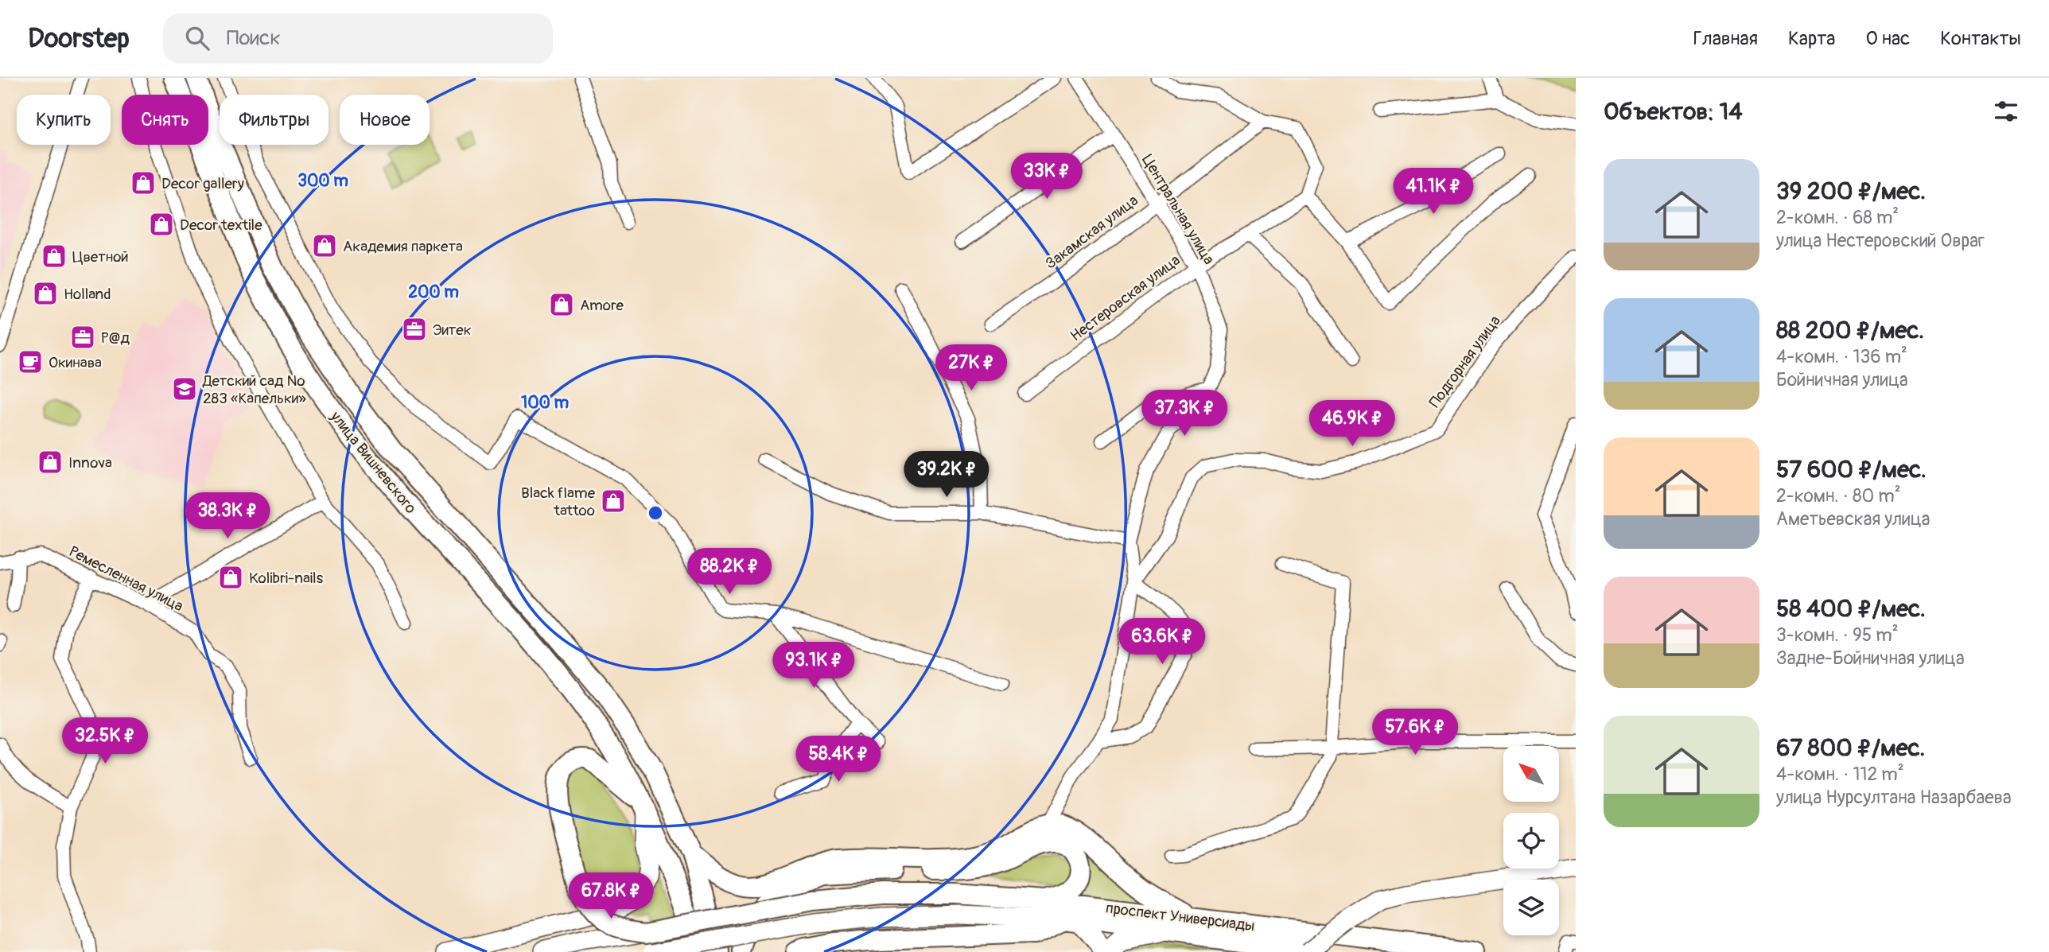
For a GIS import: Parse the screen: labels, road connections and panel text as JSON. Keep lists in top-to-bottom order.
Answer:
{
  "streets": {
    "main road": ["улица Вишневского", "проспект Универсиады"],
    "street": [
      "Центральная улица",
      "Закамская улица",
      "Нестеровская улица",
      "Подгорная улица",
      "Ремесленная улица"
    ]
  },
  "crossings": [
    ["Центральная улица", "Закамская улица"],
    ["Центральная улица", "Нестеровская улица"],
    ["Центральная улица", "Подгорная улица"],
    ["улица Вишневского", "проспект Универсиады"]
  ],
  "places": {
    "shop": [
      "Decor gallery",
      "Decor textile",
      "Академия паркета",
      "Цветной",
      "Holland",
      "Amore",
      "Innova",
      "Black flame tattoo",
      "Kolibri-nails"
    ],
    "office": ["Эитек", "Р@д"],
    "cafe": ["Окинава"],
    "school or university": ["Детский сад № 283 «Капельки»"]
  },
  "north": "top left",
  "page": {
    "header": "Doorstep",
    "search": "Поиск",
    "nav": [
      "Главная",
      "Карта",
      "О нас",
      "Контакты"
    ],
    "heading": "Объектов: 14",
    "chip": [
      "Купить",
      "Снять",
      "Фильтры",
      "Новое"
    ],
    "list": [
      {
        "name": "39 200 ₽/мес.",
        "note": "2-комн. · 68 m² · улица Нестеровский Овраг"
      },
      {
        "name": "88 200 ₽/мес.",
        "note": "4-комн. · 136 m² · Бойничная улица"
      },
      {
        "name": "57 600 ₽/мес.",
        "note": "2-комн. · 80 m² · Аметьевская улица"
      },
      {
        "name": "58 400 ₽/мес.",
        "note": "3-комн. · 95 m² · Задне-Бойничная улица"
      },
      {
        "name": "67 800 ₽/мес.",
        "note": "4-комн. · 112 m² · улица Нурсултана Назарбаева"
      }
    ],
    "price": [
      "33K ₽",
      "41.1K ₽",
      "27K ₽",
      "37.3K ₽",
      "46.9K ₽",
      "39.2K ₽",
      "38.3K ₽",
      "88.2K ₽",
      "63.6K ₽",
      "93.1K ₽",
      "57.6K ₽",
      "32.5K ₽",
      "58.4K ₽",
      "67.8K ₽"
    ]
  },
  "rings": ["300 m", "200 m", "100 m"]
}
